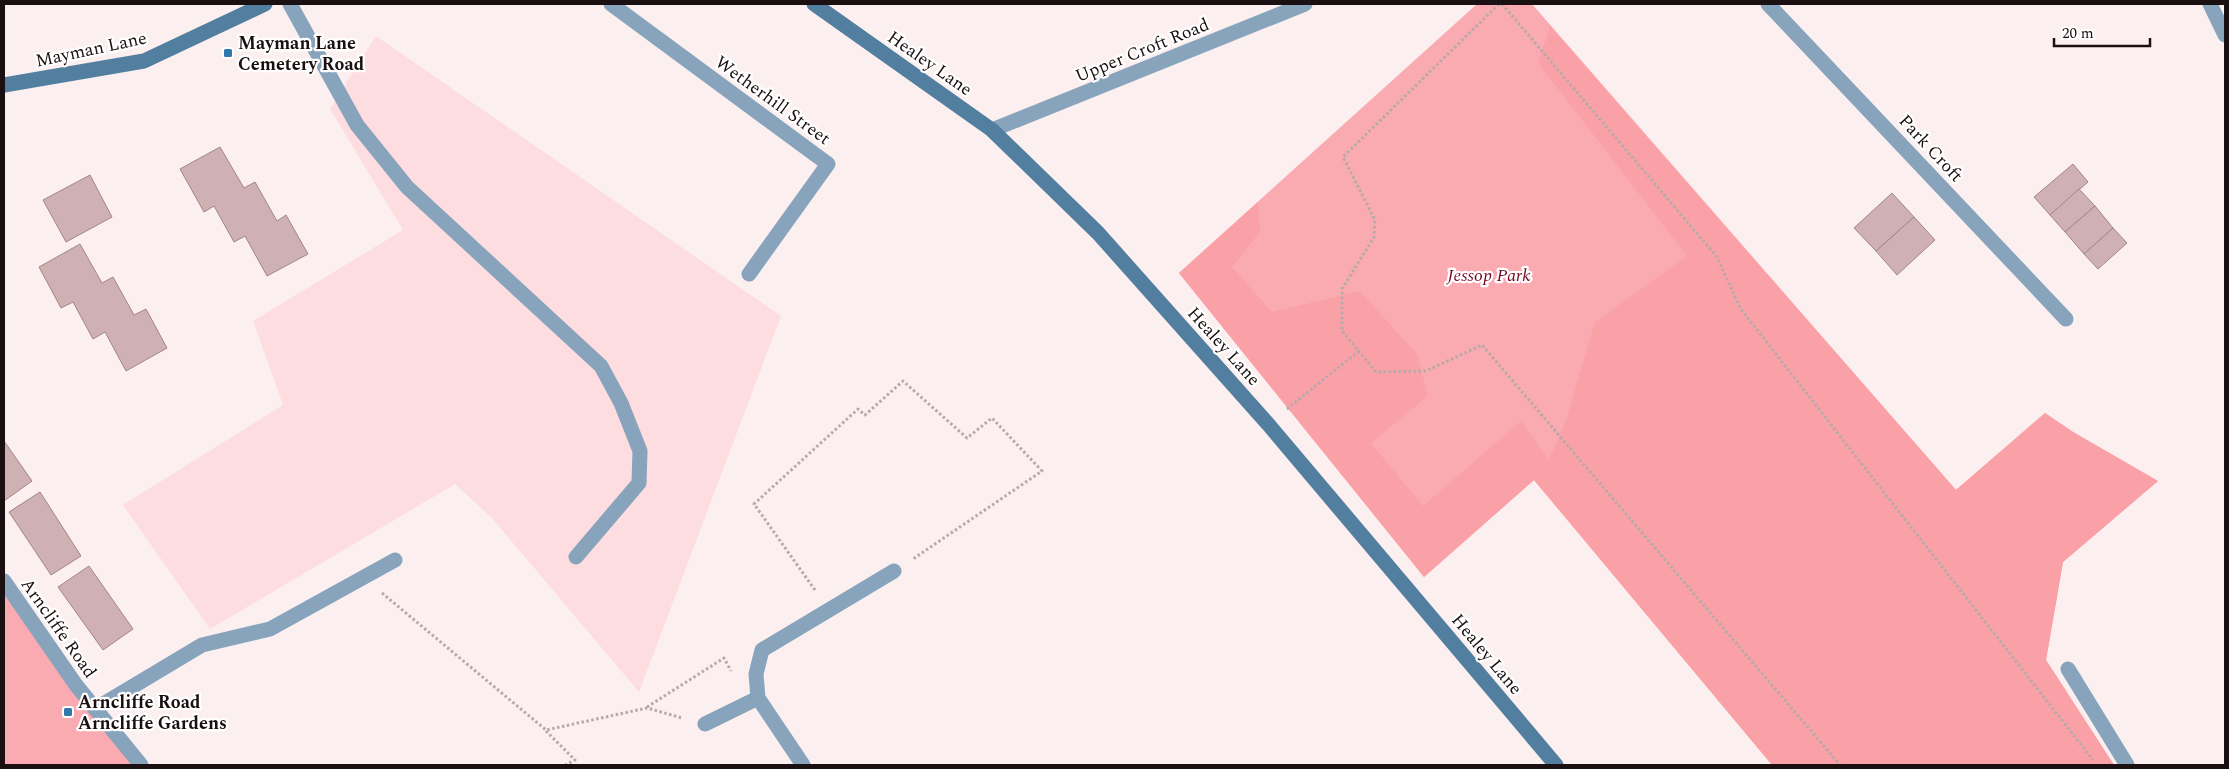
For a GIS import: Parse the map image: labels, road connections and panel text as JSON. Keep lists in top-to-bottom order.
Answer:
{
  "streets": {
    "main road": ["Mayman Lane", "Healey Lane"],
    "street": [
      "Upper Croft Road",
      "Wetherhill Street",
      "Park Croft",
      "Arncliffe Road"
    ]
  },
  "crossings": [
    ["Upper Croft Road", "Healey Lane"]
  ],
  "parks": ["Jessop Park"],
  "places": {
    "transit": ["Mayman Lane Cemetery Road", "Arncliffe Road Arncliffe Gardens"]
  },
  "scale_bar": "20 m"
}
